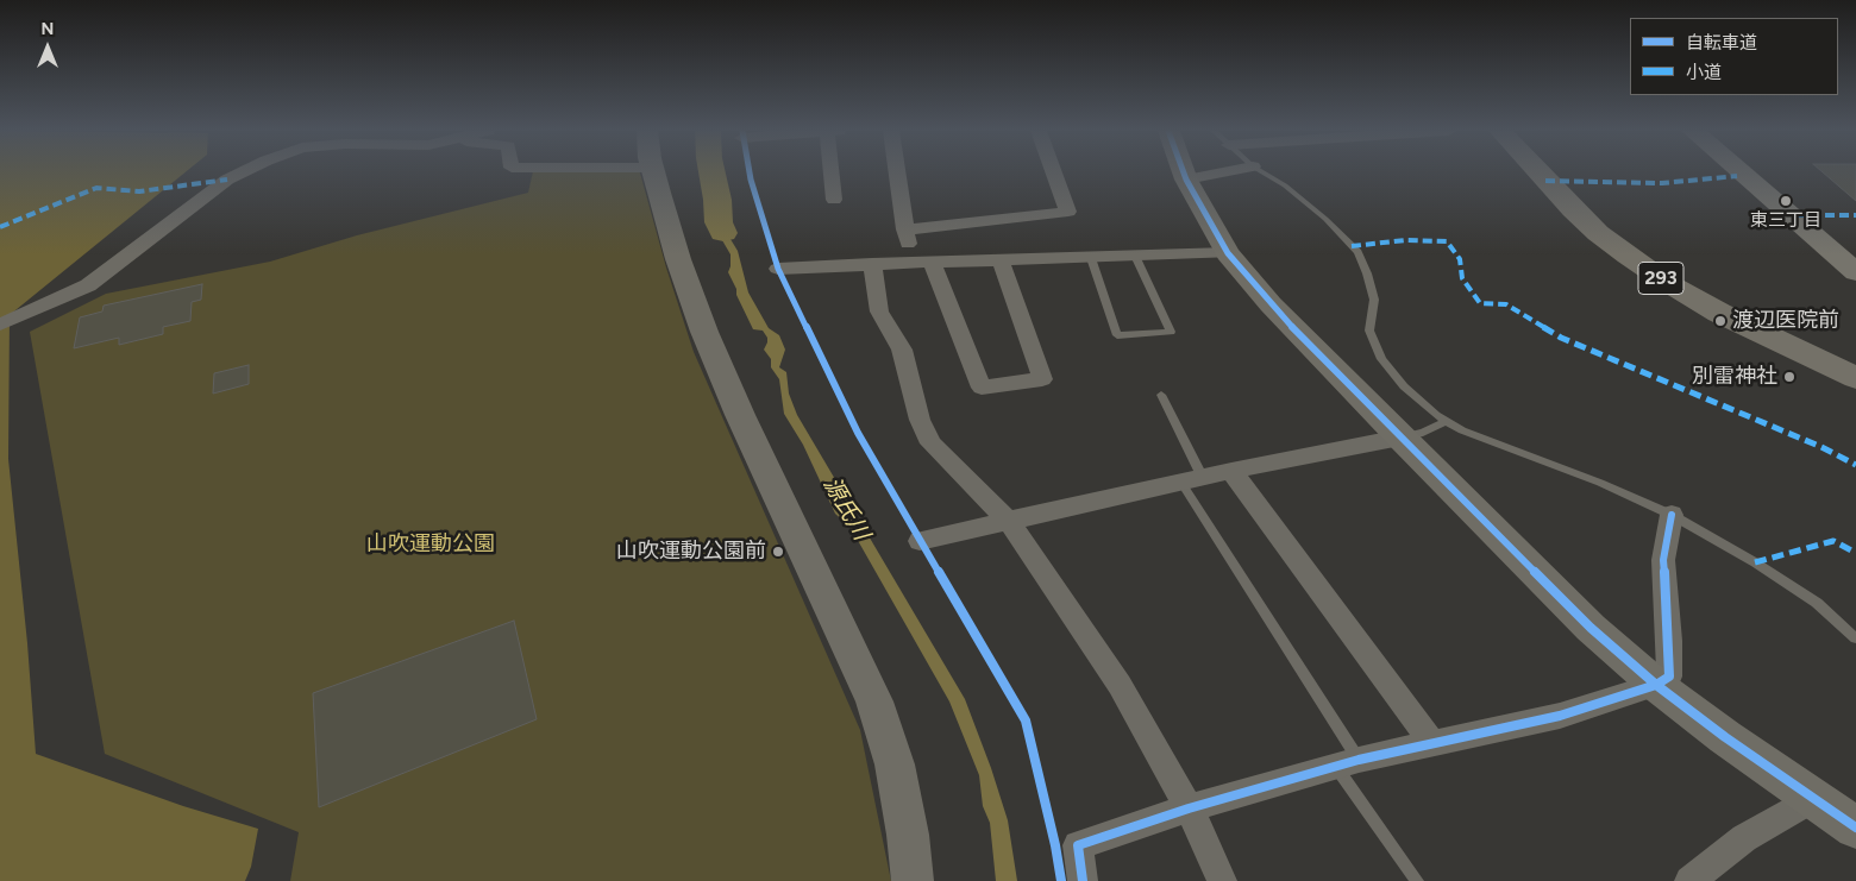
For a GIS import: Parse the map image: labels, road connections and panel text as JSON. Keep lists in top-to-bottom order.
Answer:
{
  "streets": {
    "highway": ["293"]
  },
  "water": ["源氏川"],
  "parks": ["山吹運動公園"],
  "places": [
    "東三丁目",
    "渡辺医院前",
    "別雷神社",
    "山吹運動公園前"
  ],
  "legend": ["自転車道", "小道"],
  "north": "top"
}
